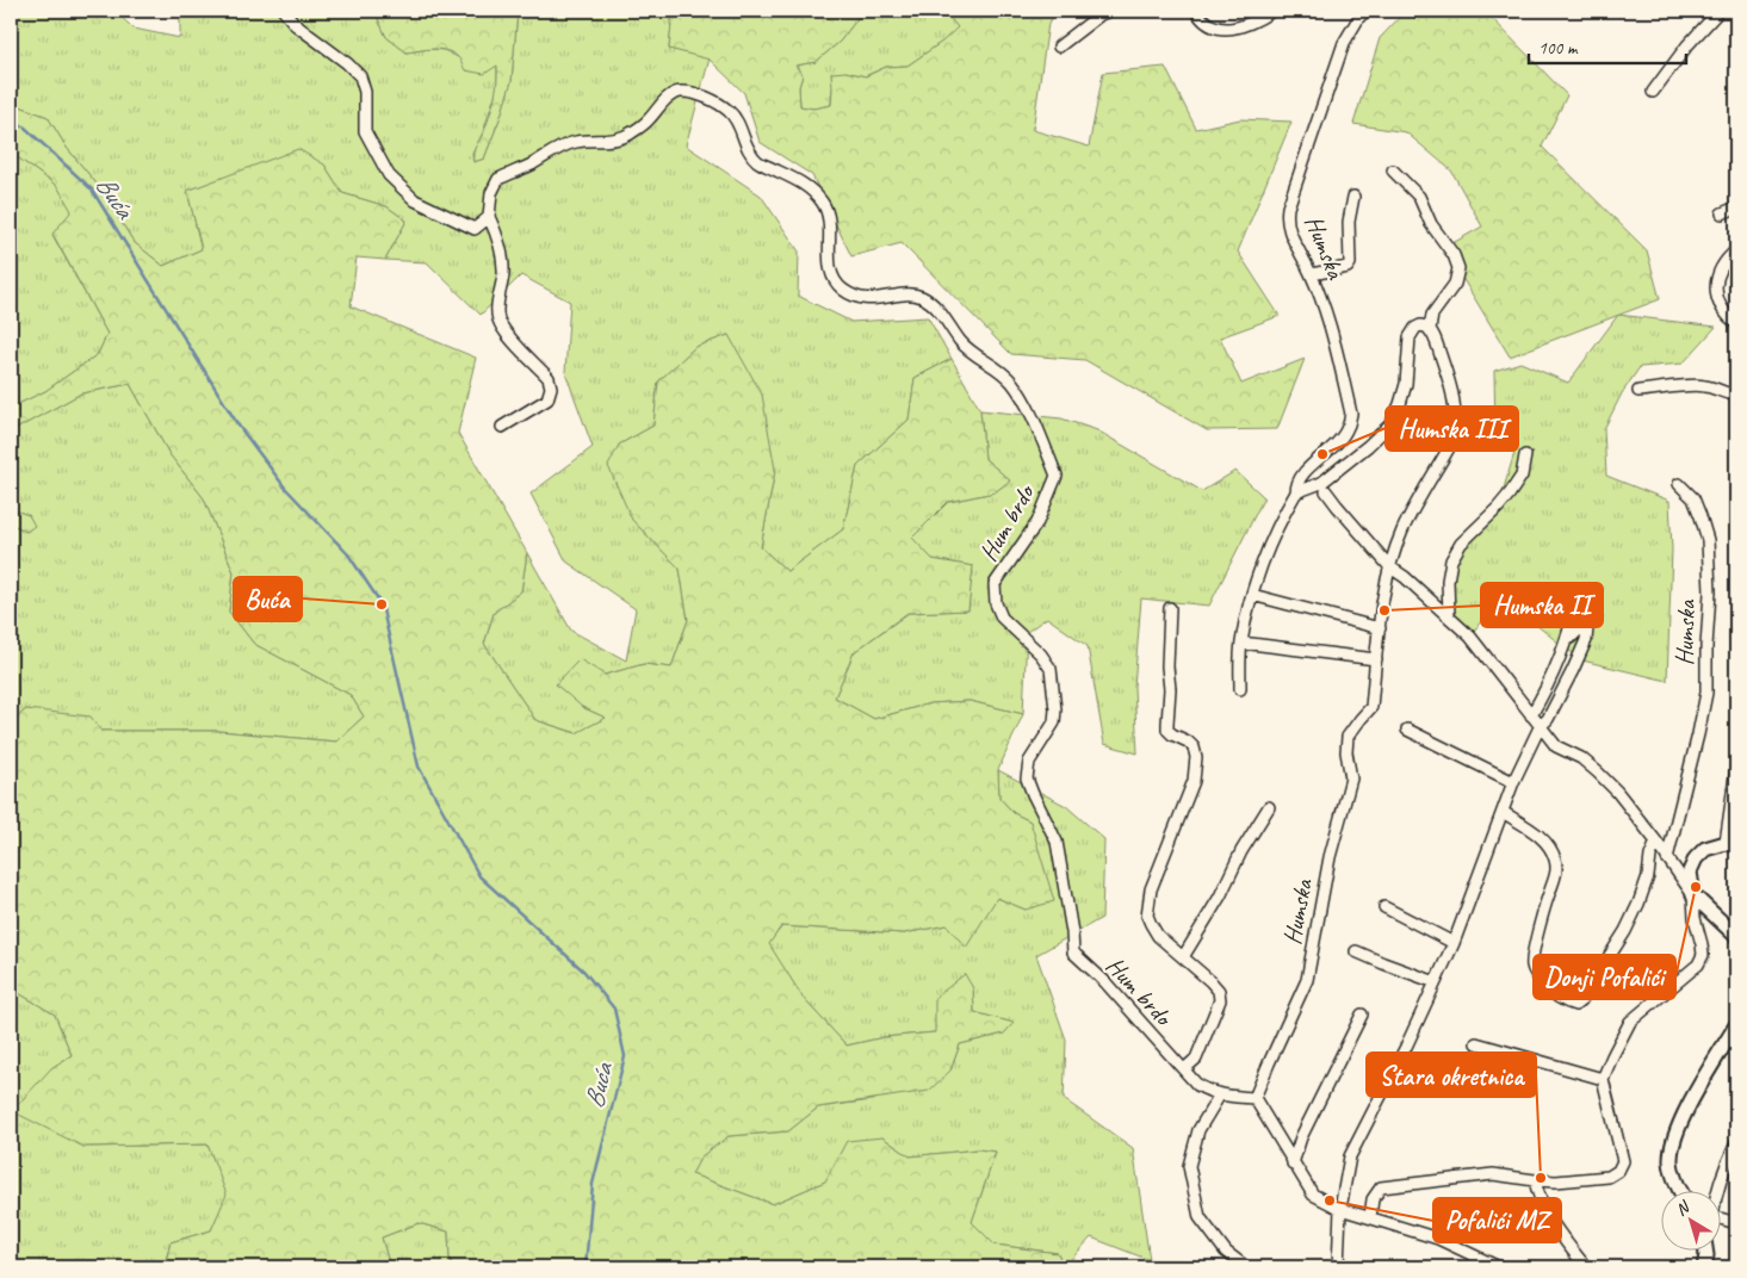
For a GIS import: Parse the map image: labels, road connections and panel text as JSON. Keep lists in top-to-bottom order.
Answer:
{
  "streets": {
    "street": ["Humska", "Hum brdo"]
  },
  "crossings": [
    ["Humska", "Hum brdo"]
  ],
  "water": ["Buća"],
  "places": [
    "Humska III",
    "Buća",
    "Humska II",
    "Donji Pofalići",
    "Stara okretnica",
    "Pofalići MZ"
  ],
  "scale_bar": "100 m",
  "north": "top left"
}
